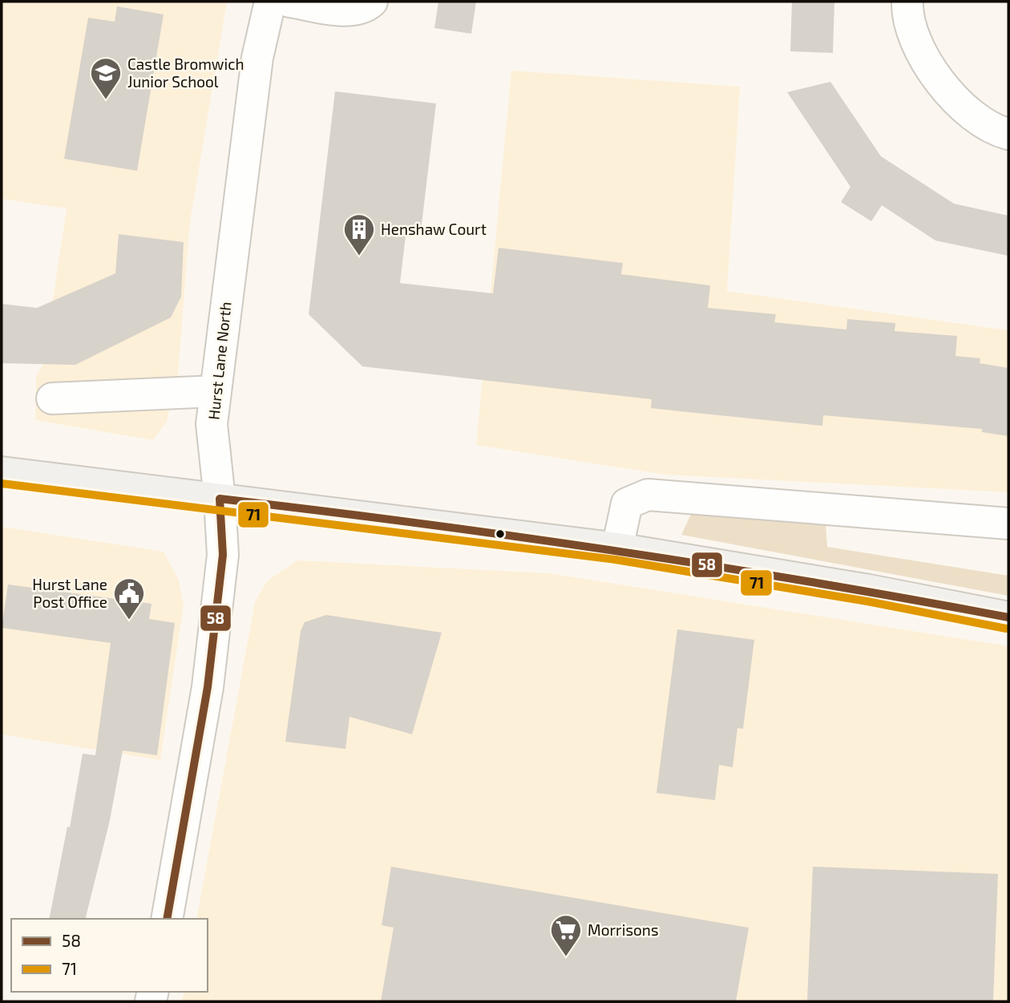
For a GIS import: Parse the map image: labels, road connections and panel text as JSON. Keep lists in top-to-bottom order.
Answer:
{
  "streets": {
    "street": ["Hurst Lane North"]
  },
  "places": {
    "school or university": ["Castle Bromwich Junior School"],
    "building": ["Henshaw Court"],
    "public building": ["Hurst Lane Post Office"],
    "supermarket": ["Morrisons"]
  },
  "lines": ["transit line 71", "transit line 58"],
  "legend": ["58", "71"]
}
